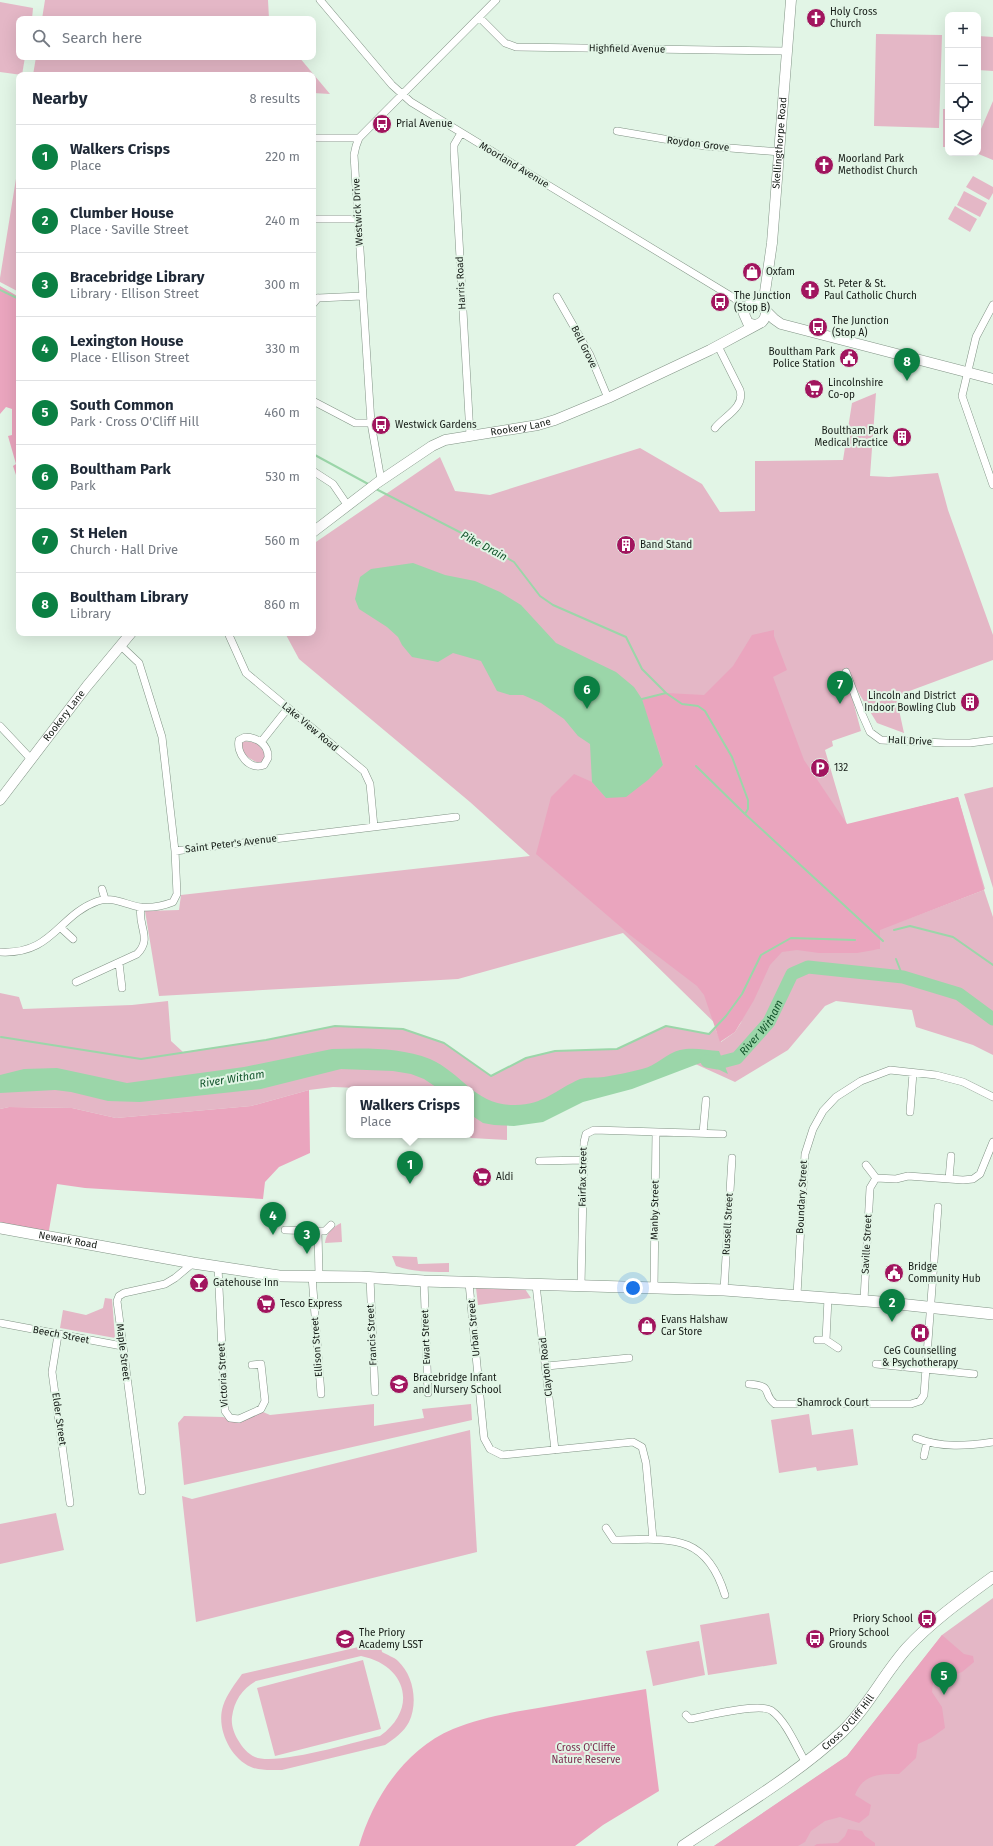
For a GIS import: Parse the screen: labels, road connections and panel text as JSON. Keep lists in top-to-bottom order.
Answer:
{
  "streets": {
    "main road": ["Newark Road", "Cross O'Cliff Hill"],
    "street": [
      "Highfield Avenue",
      "Skellingthorpe Road",
      "Roydon Grove",
      "Moorland Avenue",
      "Westwick Drive",
      "Harris Road",
      "Bell Grove",
      "Rookery Lane",
      "Lake View Road",
      "Hall Drive",
      "Saint Peter's Avenue",
      "Fairfax Street",
      "Boundary Street",
      "Manby Street",
      "Russell Street",
      "Saville Street",
      "Urban Street",
      "Beech Street",
      "Francis Street",
      "Ewart Street",
      "Ellison Street",
      "Maple Street",
      "Clayton Road",
      "Victoria Street",
      "Shamrock Court",
      "Elder Street"
    ]
  },
  "crossings": [
    ["Highfield Avenue", "Skellingthorpe Road"],
    ["Highfield Avenue", "Westwick Drive"],
    ["Skellingthorpe Road", "Roydon Grove"],
    ["Skellingthorpe Road", "Moorland Avenue"],
    ["Moorland Avenue", "Westwick Drive"],
    ["Moorland Avenue", "Harris Road"],
    ["Westwick Drive", "Rookery Lane"],
    ["Harris Road", "Rookery Lane"],
    ["Bell Grove", "Rookery Lane"],
    ["Rookery Lane", "Saint Peter's Avenue"],
    ["Lake View Road", "Saint Peter's Avenue"],
    ["Fairfax Street", "Manby Street"],
    ["Fairfax Street", "Newark Road"],
    ["Boundary Street", "Newark Road"],
    ["Manby Street", "Newark Road"],
    ["Russell Street", "Newark Road"],
    ["Newark Road", "Saville Street"],
    ["Newark Road", "Urban Street"],
    ["Newark Road", "Francis Street"],
    ["Newark Road", "Ewart Street"],
    ["Newark Road", "Ellison Street"],
    ["Newark Road", "Maple Street"],
    ["Newark Road", "Clayton Road"],
    ["Newark Road", "Victoria Street"],
    ["Urban Street", "Clayton Road"],
    ["Beech Street", "Maple Street"],
    ["Beech Street", "Elder Street"]
  ],
  "water": ["Pike Drain", "River Witham"],
  "parks": ["Cross O'Cliffe Nature Reserve"],
  "places": {
    "church": ["Holy Cross Church", "Moorland Park Methodist Church", "St. Peter & St. Paul Catholic Church"],
    "bus stop": [
      "Prial Avenue",
      "The Junction (Stop B)",
      "The Junction (Stop A)",
      "Westwick Gardens",
      "Priory School",
      "Priory School Grounds"
    ],
    "shop": ["Oxfam", "Evans Halshaw Car Store"],
    "public building": ["Boultham Park Police Station", "Bridge Community Hub"],
    "supermarket": ["Lincolnshire Co-op", "Aldi", "Tesco Express"],
    "building": ["Boultham Park Medical Practice", "Band Stand", "Lincoln and District Indoor Bowling Club"],
    "parking": ["132"],
    "bar": ["Gatehouse Inn"],
    "hospital": ["CeG Counselling & Psychotherapy"],
    "school or university": ["Bracebridge Infant and Nursery School", "The Priory Academy LSST"]
  },
  "page": {
    "map_buttons": ["+", "−"],
    "search": "Search here",
    "heading": ["Nearby", "8 results"],
    "list": [
      {
        "mark": "1",
        "name": "Walkers Crisps",
        "note": "Place",
        "value": "220 m"
      },
      {
        "mark": "2",
        "name": "Clumber House",
        "note": "Place · Saville Street",
        "value": "240 m"
      },
      {
        "mark": "3",
        "name": "Bracebridge Library",
        "note": "Library · Ellison Street",
        "value": "300 m"
      },
      {
        "mark": "4",
        "name": "Lexington House",
        "note": "Place · Ellison Street",
        "value": "330 m"
      },
      {
        "mark": "5",
        "name": "South Common",
        "note": "Park · Cross O'Cliff Hill",
        "value": "460 m"
      },
      {
        "mark": "6",
        "name": "Boultham Park",
        "note": "Park",
        "value": "530 m"
      },
      {
        "mark": "7",
        "name": "St Helen",
        "note": "Church · Hall Drive",
        "value": "560 m"
      },
      {
        "mark": "8",
        "name": "Boultham Library",
        "note": "Library",
        "value": "860 m"
      }
    ],
    "pins": [
      "8",
      "7",
      "6",
      "1",
      "4",
      "3",
      "2",
      "5"
    ],
    "popup": ["Walkers Crisps", "Place"]
  }
}
